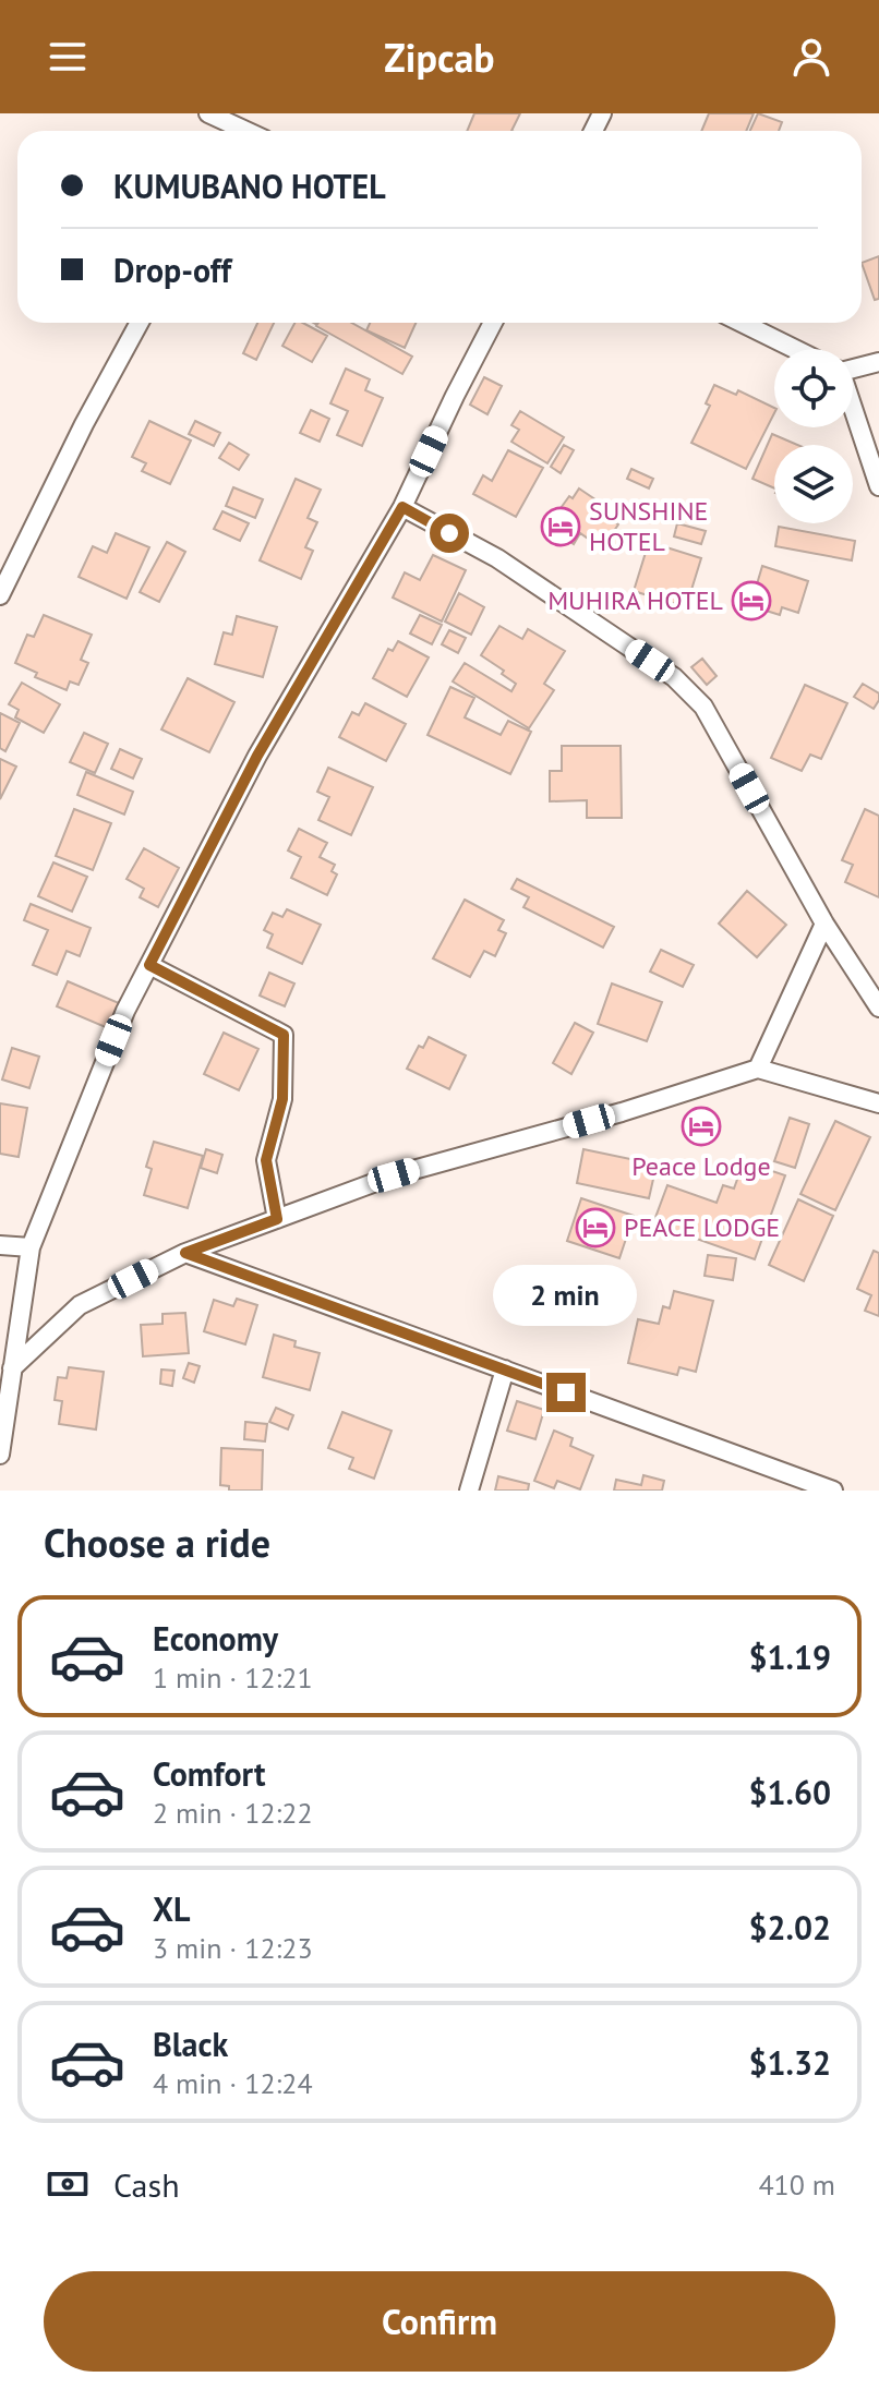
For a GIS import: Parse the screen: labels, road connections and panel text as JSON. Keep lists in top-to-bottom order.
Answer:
{
  "places": {
    "hotel": [
      "SUNSHINE HOTEL",
      "MUHIRA HOTEL",
      "Peace Lodge",
      "PEACE LODGE"
    ]
  },
  "page": {
    "header": "Zipcab",
    "banner": ["KUMUBANO HOTEL", "Drop-off"],
    "bubble": "2 min",
    "heading": "Choose a ride",
    "list": [
      {
        "name": "Economy",
        "note": "1 min · 12:21",
        "value": "$1.19"
      },
      {
        "name": "Comfort",
        "note": "2 min · 12:22",
        "value": "$1.60"
      },
      {
        "name": "XL",
        "note": "3 min · 12:23",
        "value": "$2.02"
      },
      {
        "name": "Black",
        "note": "4 min · 12:24",
        "value": "$1.32"
      }
    ],
    "pay": ["Cash", "410 m"],
    "buttons": "Confirm"
  }
}
